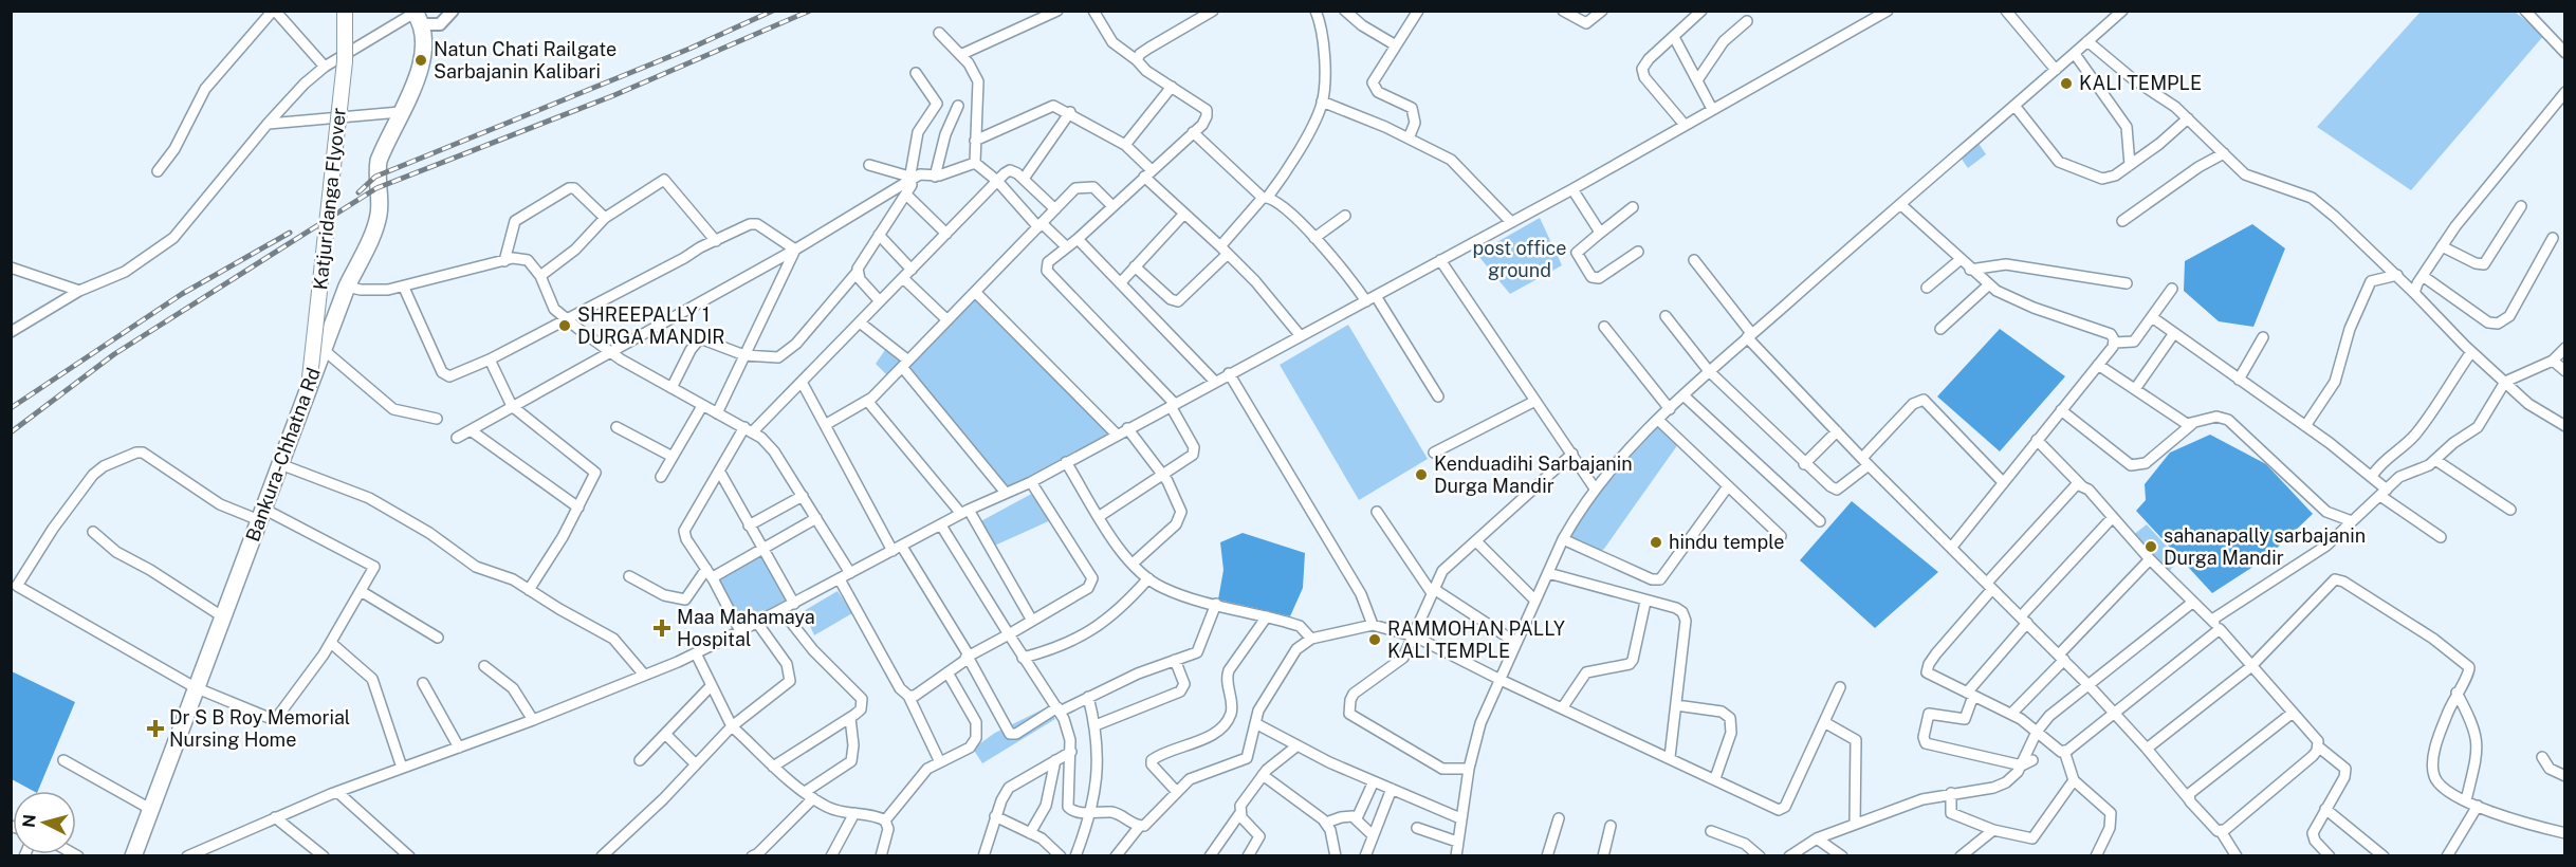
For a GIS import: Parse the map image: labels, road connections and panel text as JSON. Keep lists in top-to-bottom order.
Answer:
{
  "streets": {
    "highway": ["Bankura-Chhatna Rd"],
    "main road": ["Katjuridanga Flyover"]
  },
  "crossings": [
    ["Katjuridanga Flyover", "Bankura-Chhatna Rd"]
  ],
  "parks": ["post office ground"],
  "places": {
    "other": [
      "Natun Chati Railgate Sarbajanin Kalibari",
      "KALI TEMPLE",
      "SHREEPALLY 1 DURGA MANDIR",
      "Kenduadihi Sarbajanin Durga Mandir",
      "hindu temple",
      "sahanapally sarbajanin Durga Mandir",
      "RAMMOHAN PALLY KALI TEMPLE"
    ],
    "health": ["Maa Mahamaya Hospital", "Dr S B Roy Memorial Nursing Home"]
  },
  "north": "left"
}
